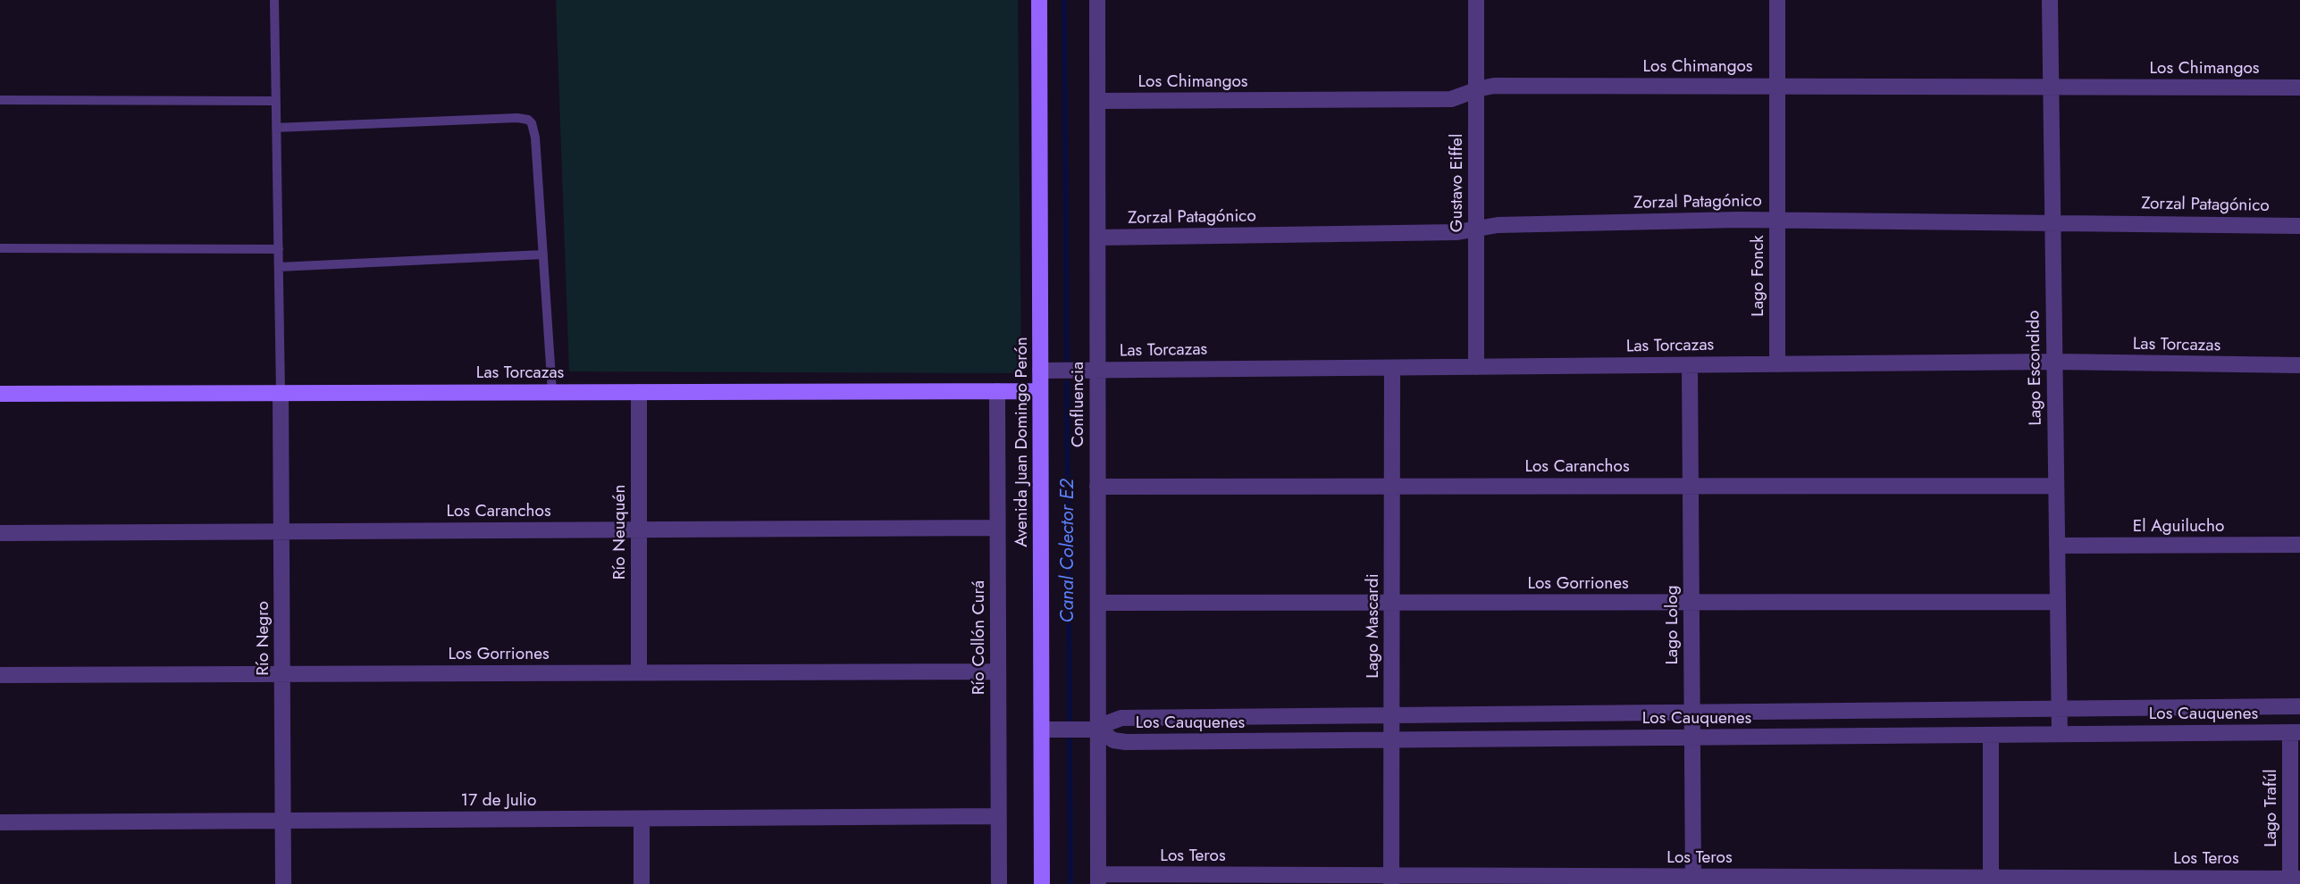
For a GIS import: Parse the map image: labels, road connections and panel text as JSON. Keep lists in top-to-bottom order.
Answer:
{
  "streets": {
    "street": [
      "Los Chimangos",
      "Gustavo Eiffel",
      "Zorzal Patagónico",
      "Lago Fonck",
      "Las Torcazas",
      "Lago Escondido",
      "Confluencia",
      "Avenida Juan Domingo Perón",
      "Los Caranchos",
      "El Aguilucho",
      "Río Neuquén",
      "Los Gorriones",
      "Lago Lolog",
      "Lago Mascardi",
      "Río Collón Curá",
      "Río Negro",
      "Los Cauquenes",
      "17 de Julio",
      "Lago Trafúl",
      "Los Teros"
    ]
  },
  "crossings": [
    ["Los Chimangos", "Gustavo Eiffel"],
    ["Los Chimangos", "Lago Fonck"],
    ["Los Chimangos", "Lago Escondido"],
    ["Los Chimangos", "Confluencia"],
    ["Gustavo Eiffel", "Zorzal Patagónico"],
    ["Gustavo Eiffel", "Las Torcazas"],
    ["Zorzal Patagónico", "Lago Fonck"],
    ["Zorzal Patagónico", "Lago Escondido"],
    ["Zorzal Patagónico", "Confluencia"],
    ["Lago Fonck", "Las Torcazas"],
    ["Las Torcazas", "Lago Escondido"],
    ["Las Torcazas", "Confluencia"],
    ["Las Torcazas", "Avenida Juan Domingo Perón"],
    ["Las Torcazas", "Río Neuquén"],
    ["Las Torcazas", "Lago Lolog"],
    ["Las Torcazas", "Lago Mascardi"],
    ["Las Torcazas", "Río Collón Curá"],
    ["Las Torcazas", "Río Negro"],
    ["Lago Escondido", "Los Caranchos"],
    ["Lago Escondido", "El Aguilucho"],
    ["Lago Escondido", "Los Gorriones"],
    ["Lago Escondido", "Los Cauquenes"],
    ["Confluencia", "Los Caranchos"],
    ["Confluencia", "Los Gorriones"],
    ["Confluencia", "Los Cauquenes"],
    ["Confluencia", "Los Teros"],
    ["Avenida Juan Domingo Perón", "Los Cauquenes"],
    ["Los Caranchos", "Río Neuquén"],
    ["Los Caranchos", "Lago Lolog"],
    ["Los Caranchos", "Lago Mascardi"],
    ["Los Caranchos", "Río Collón Curá"],
    ["Los Caranchos", "Río Negro"],
    ["Río Neuquén", "Los Gorriones"],
    ["Los Gorriones", "Lago Lolog"],
    ["Los Gorriones", "Lago Mascardi"],
    ["Los Gorriones", "Río Collón Curá"],
    ["Los Gorriones", "Río Negro"],
    ["Lago Lolog", "Los Cauquenes"],
    ["Lago Lolog", "Los Teros"],
    ["Lago Mascardi", "Los Cauquenes"],
    ["Lago Mascardi", "Los Teros"],
    ["Río Collón Curá", "17 de Julio"],
    ["Río Negro", "17 de Julio"],
    ["Los Cauquenes", "Lago Trafúl"],
    ["Lago Trafúl", "Los Teros"]
  ],
  "water": ["Canal Colector E2"]
}
